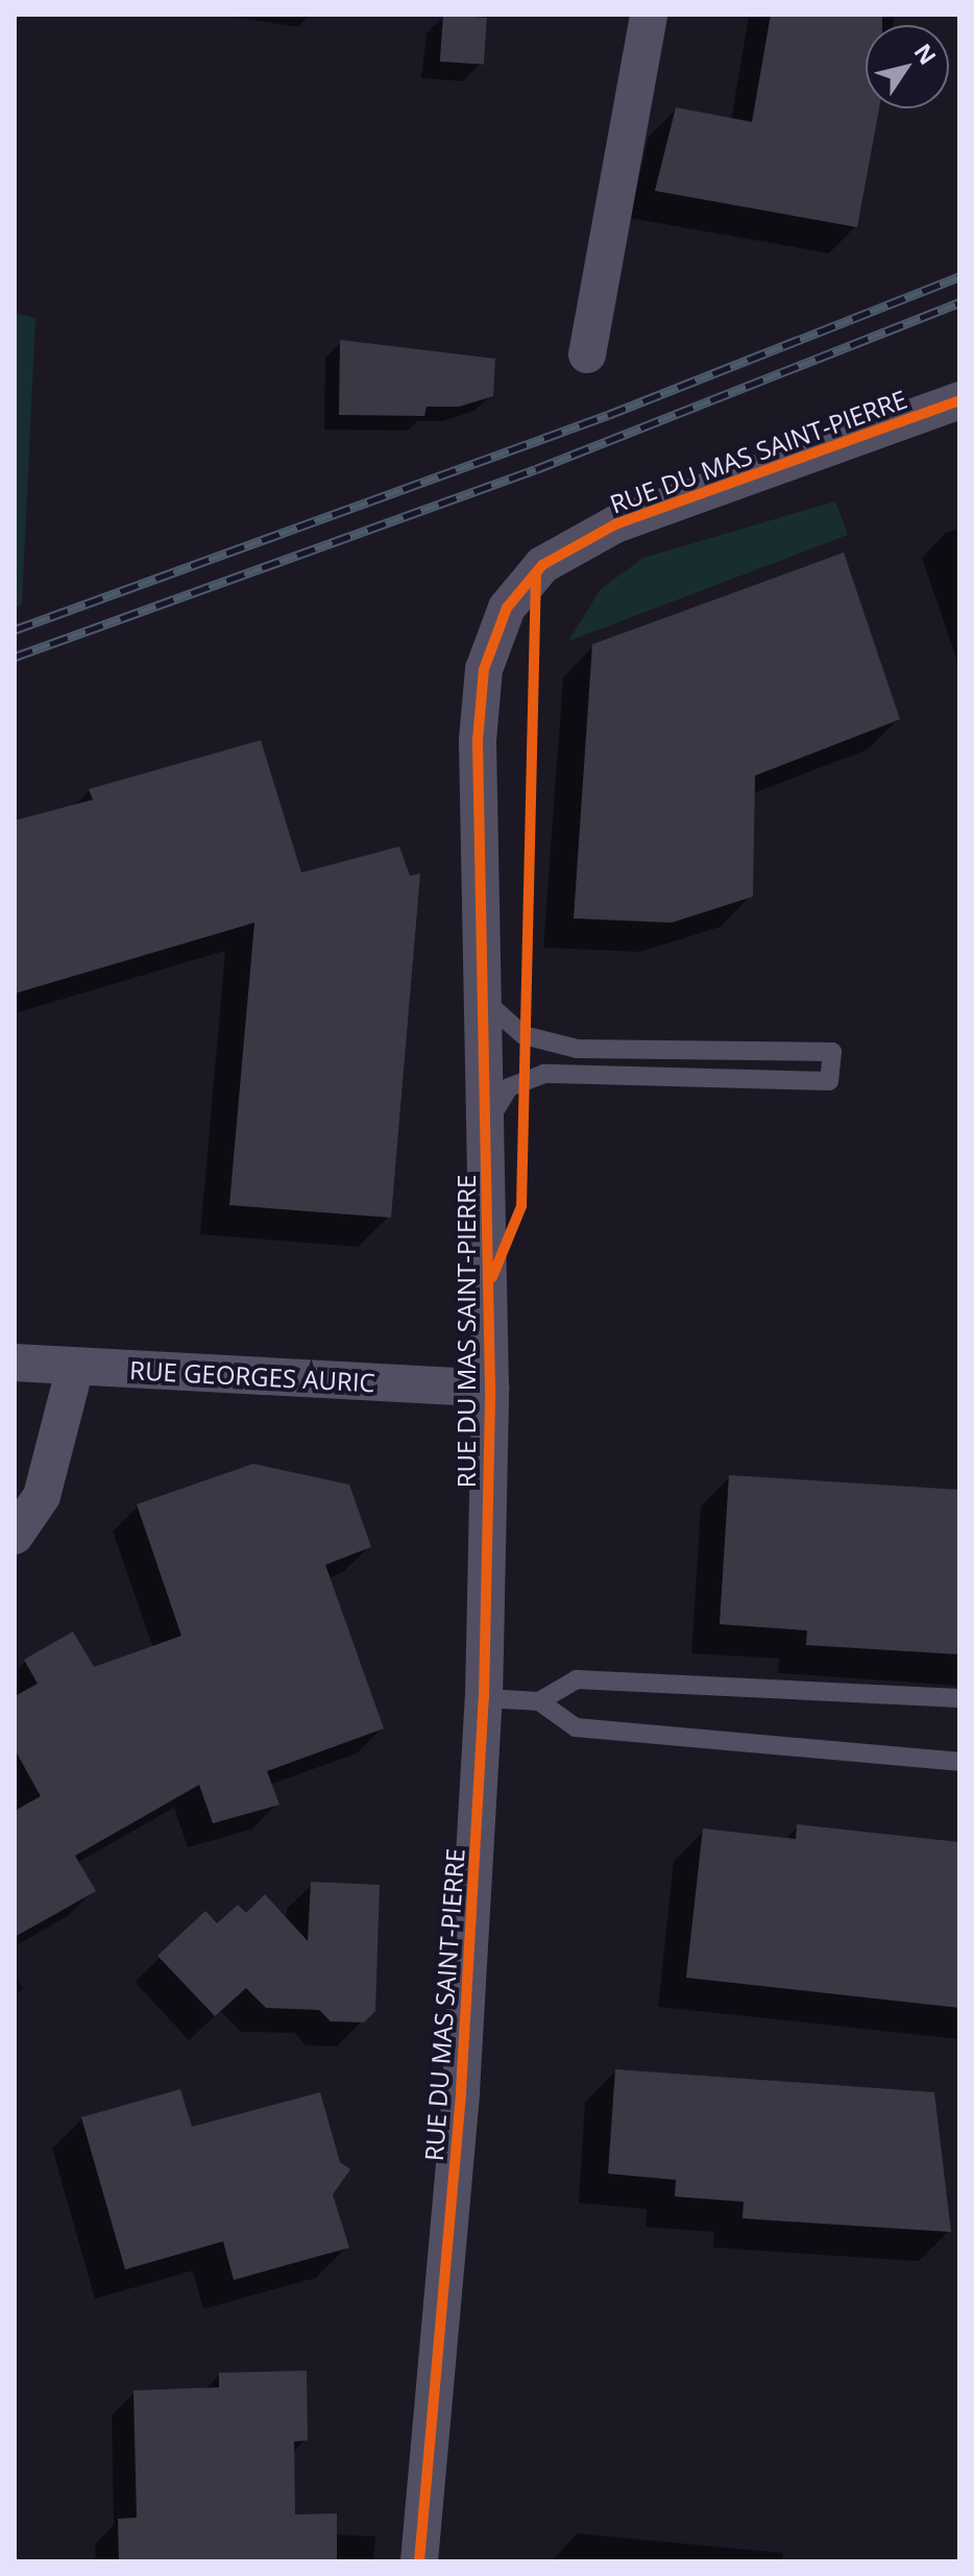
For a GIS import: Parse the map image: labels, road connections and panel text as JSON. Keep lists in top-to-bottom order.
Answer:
{
  "streets": {
    "street": ["RUE DU MAS SAINT-PIERRE", "RUE GEORGES AURIC"]
  },
  "crossings": [
    ["RUE DU MAS SAINT-PIERRE", "RUE GEORGES AURIC"]
  ],
  "north": "top right"
}
